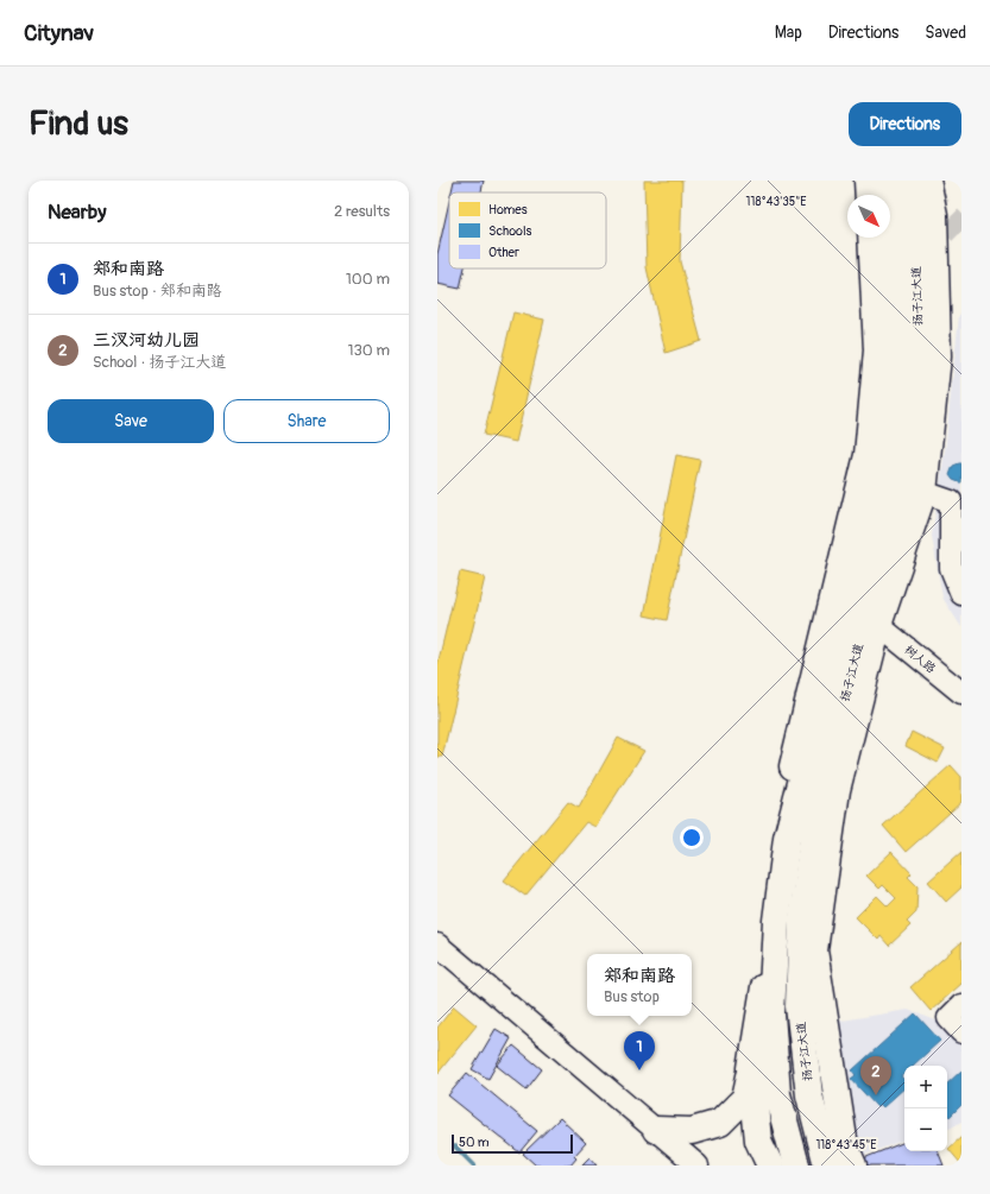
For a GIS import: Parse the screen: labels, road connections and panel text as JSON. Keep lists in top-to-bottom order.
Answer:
{
  "streets": {
    "main road": ["扬子江大道"],
    "street": ["树人路"]
  },
  "legend": ["Homes", "Schools", "Other"],
  "scale_bar": "50 m",
  "north": "bottom right",
  "page": {
    "header": "Citynav",
    "nav": ["Map", "Directions", "Saved"],
    "buttons": [
      "Directions",
      ["Save", "Share"]
    ],
    "title": "Find us",
    "heading": ["Nearby", "2 results"],
    "list": [
      {
        "mark": "1",
        "name": "郑和南路",
        "note": "Bus stop · 郑和南路",
        "value": "100 m"
      },
      {
        "mark": "2",
        "name": "三汊河幼儿园",
        "note": "School · 扬子江大道",
        "value": "130 m"
      }
    ],
    "popup": ["郑和南路", "Bus stop"],
    "pins": ["1", "2"],
    "map_buttons": ["+", "−"],
    "scale": "50 m"
  },
  "coordinates": ["118°43'35\"E", "118°43'45\"E"]
}
